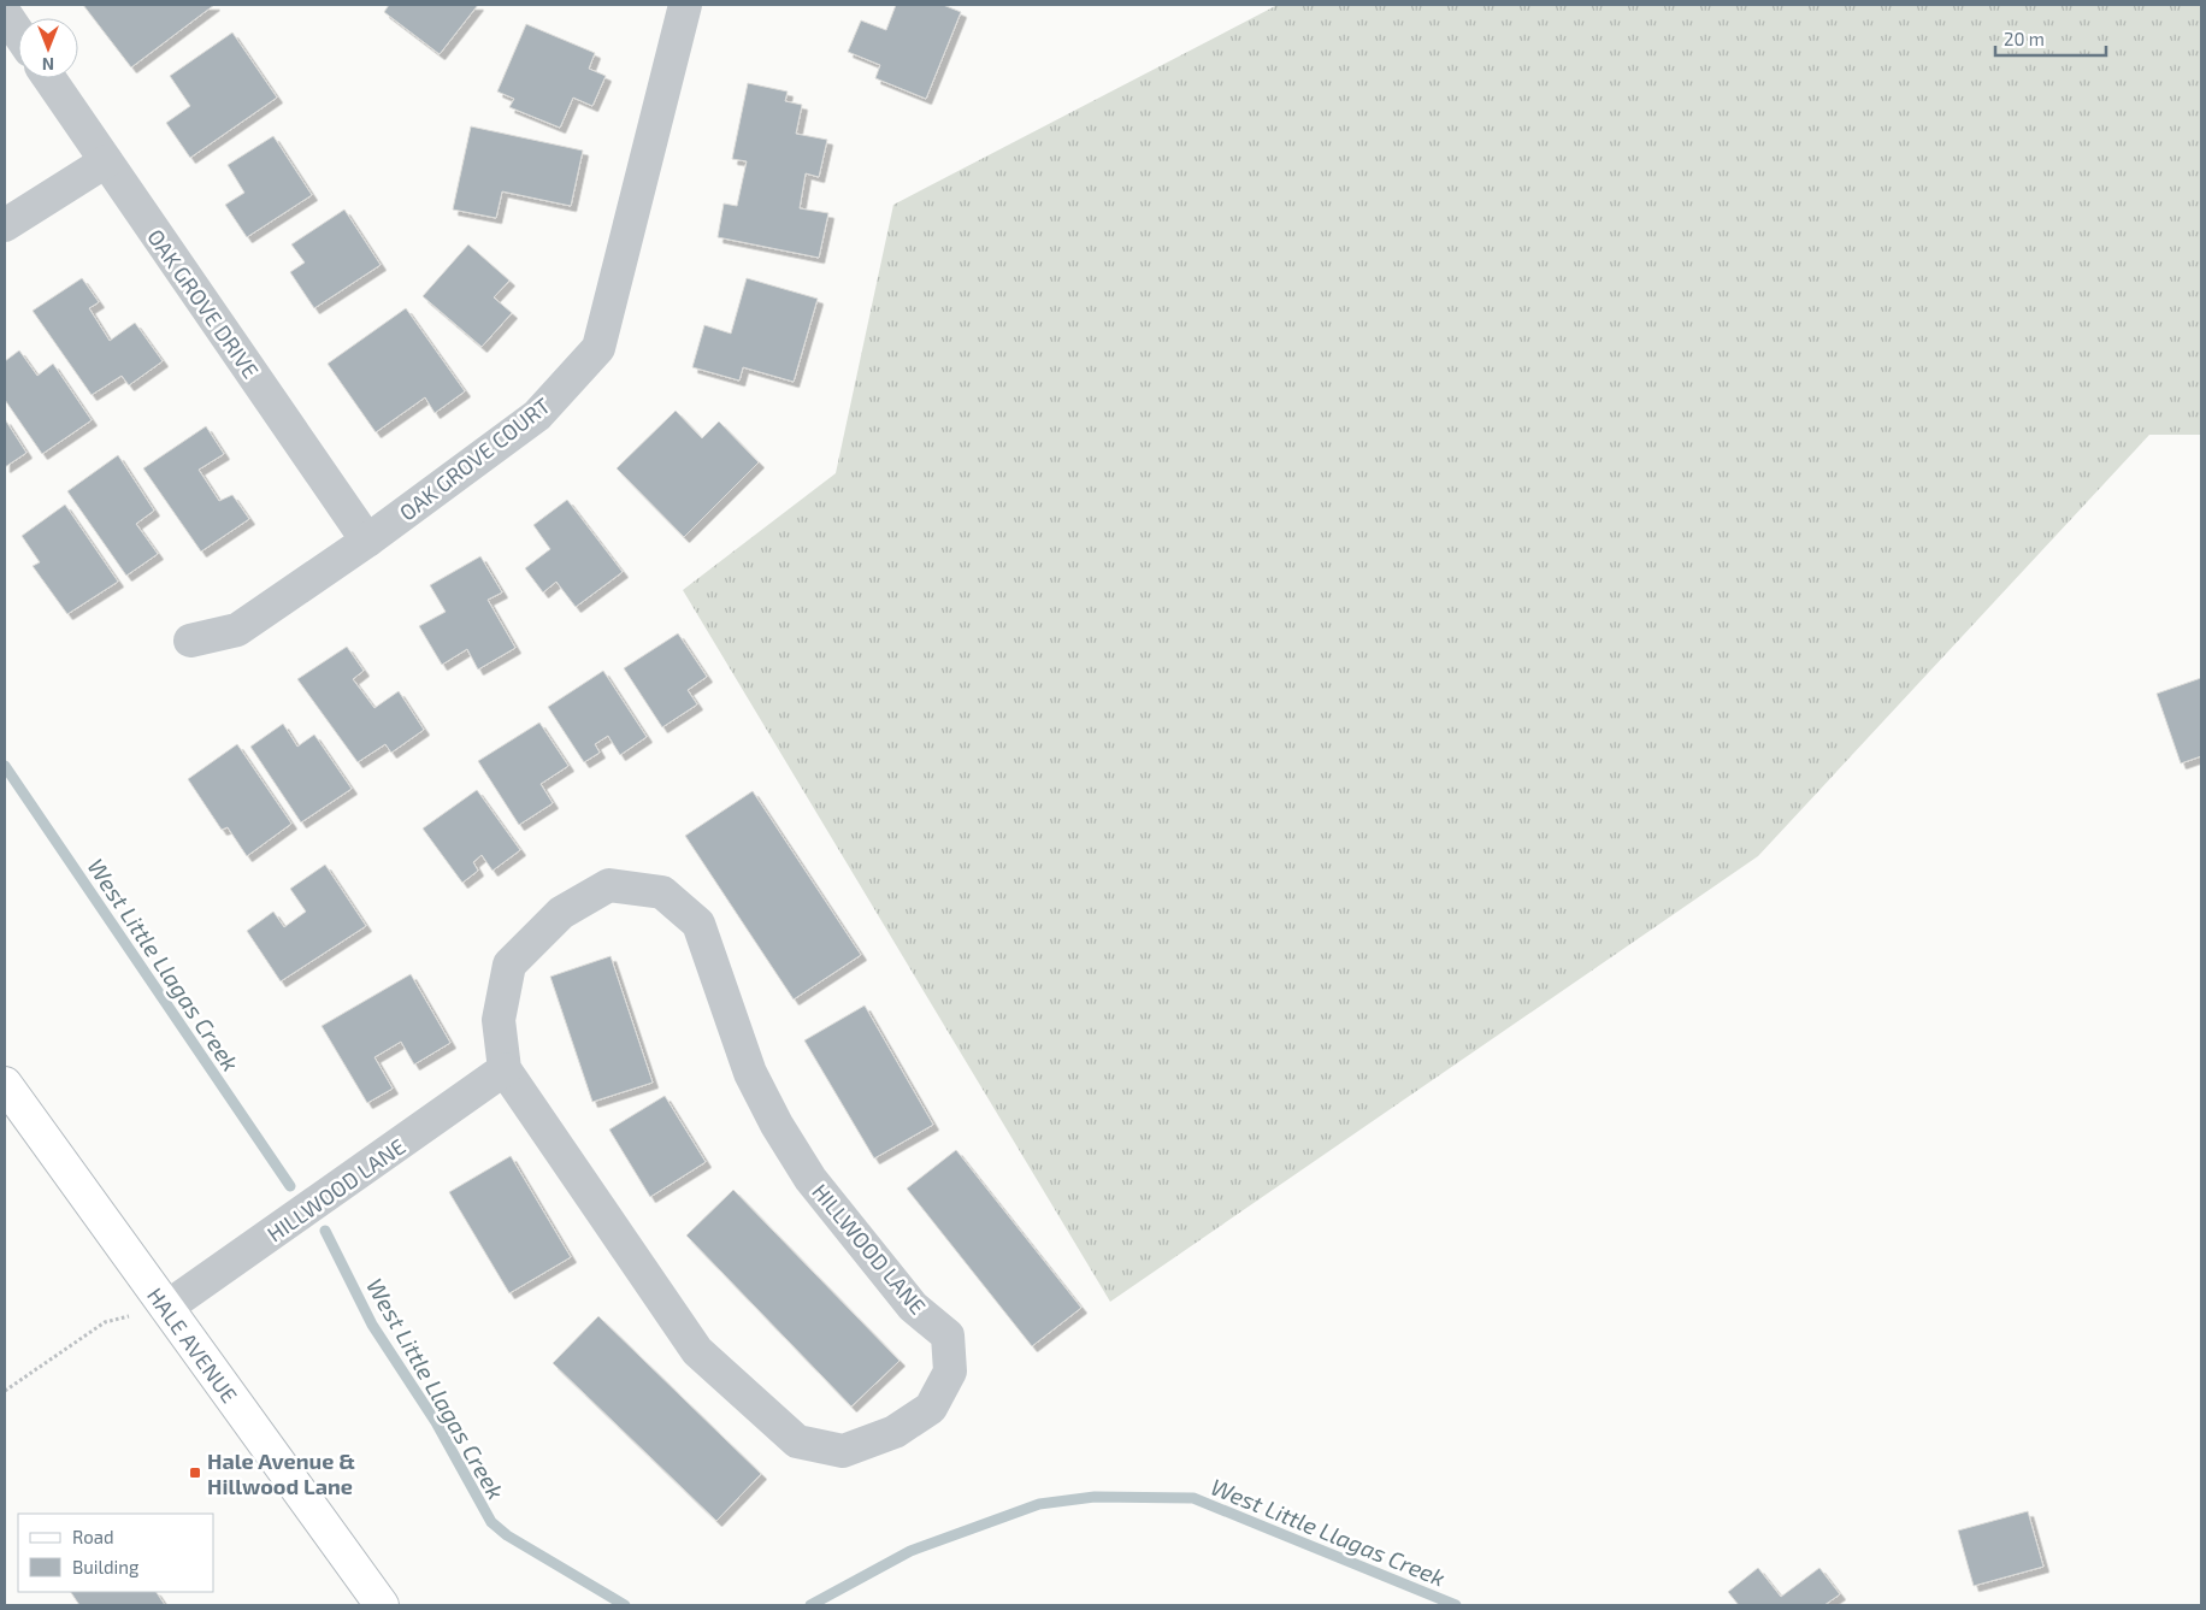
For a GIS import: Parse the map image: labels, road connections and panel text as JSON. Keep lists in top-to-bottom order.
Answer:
{
  "streets": {
    "main road": ["HALE AVENUE"],
    "street": ["OAK GROVE DRIVE", "OAK GROVE COURT", "HILLWOOD LANE"]
  },
  "crossings": [
    ["OAK GROVE DRIVE", "OAK GROVE COURT"],
    ["HILLWOOD LANE", "HALE AVENUE"]
  ],
  "water": ["West Little Llagas Creek"],
  "places": {
    "transit": ["Hale Avenue & Hillwood Lane"]
  },
  "legend": ["Road", "Building"],
  "scale_bar": "20 m",
  "north": "bottom"
}
